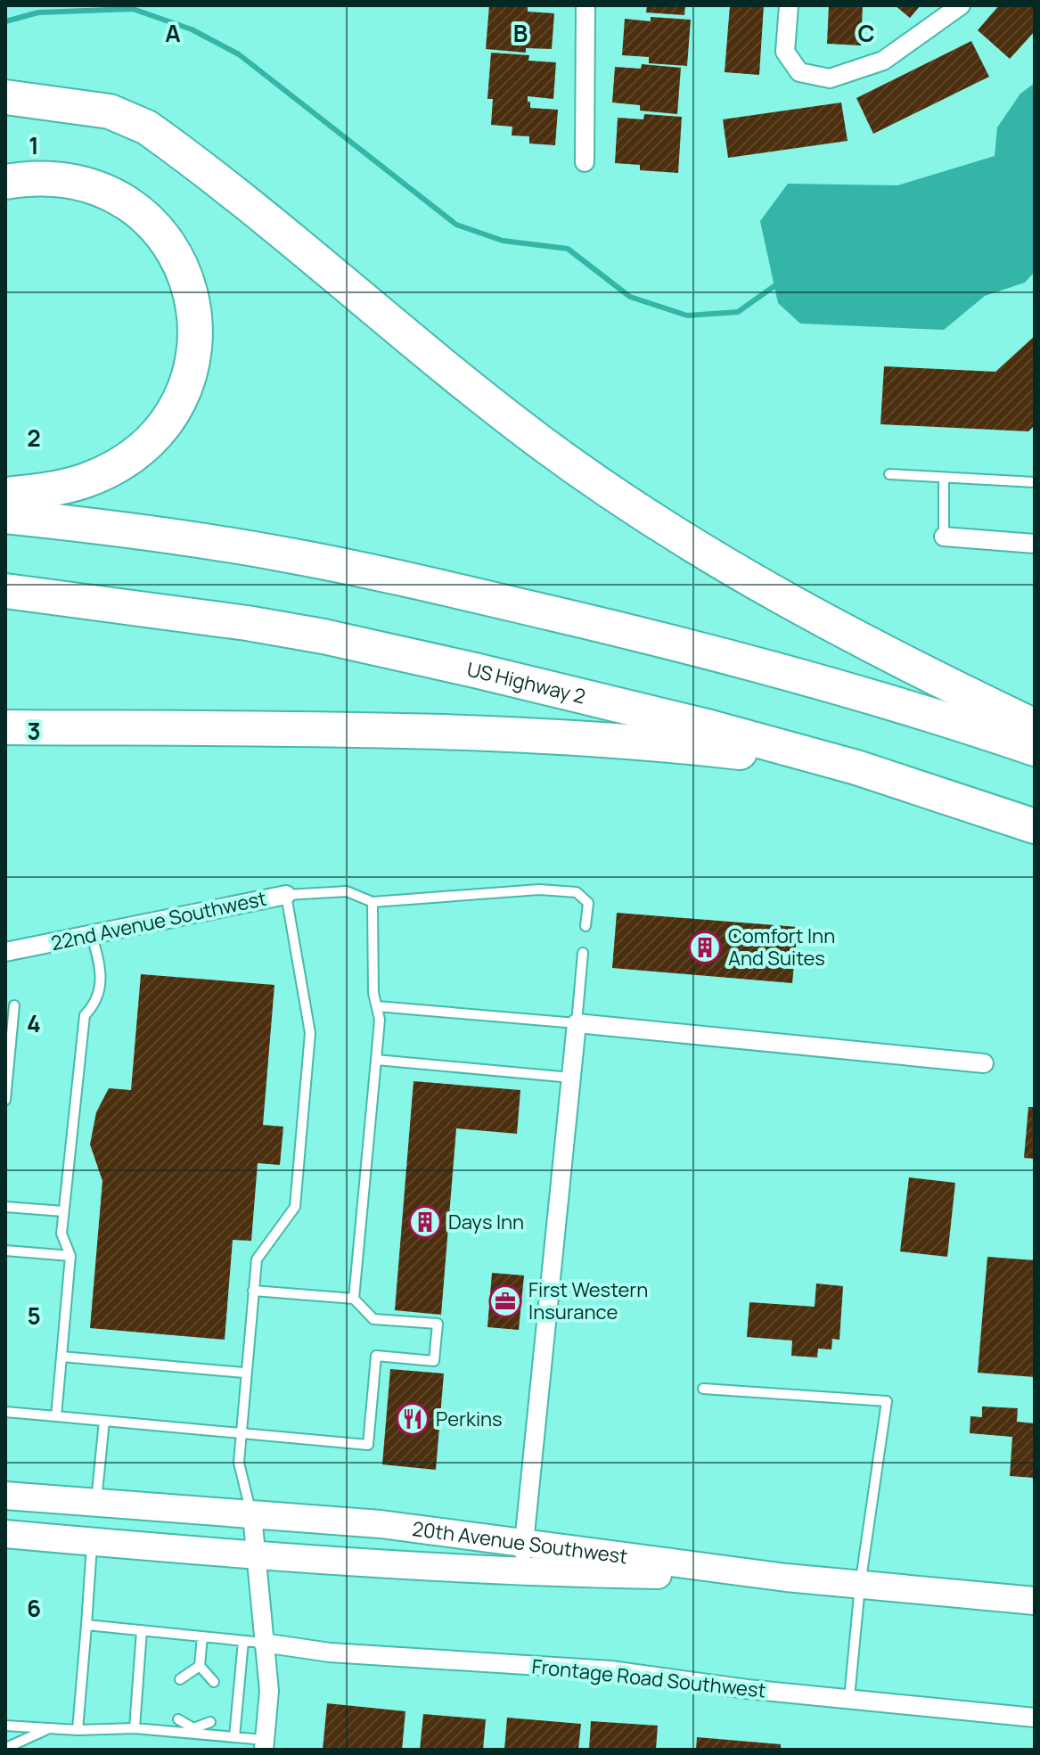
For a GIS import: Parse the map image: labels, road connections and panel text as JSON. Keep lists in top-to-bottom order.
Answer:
{
  "streets": {
    "highway": ["US Highway 2"],
    "street": ["22nd Avenue Southwest", "20th Avenue Southwest", "Frontage Road Southwest"]
  },
  "crossings": [
    ["22nd Avenue Southwest", "20th Avenue Southwest"]
  ],
  "places": {
    "building": ["Comfort Inn And Suites", "Days Inn"],
    "office": ["First Western Insurance"],
    "restaurant": ["Perkins"]
  },
  "grid": {
    "columns": ["A", "B", "C"],
    "rows": [
      "1",
      "2",
      "3",
      "4",
      "5",
      "6"
    ]
  }
}
